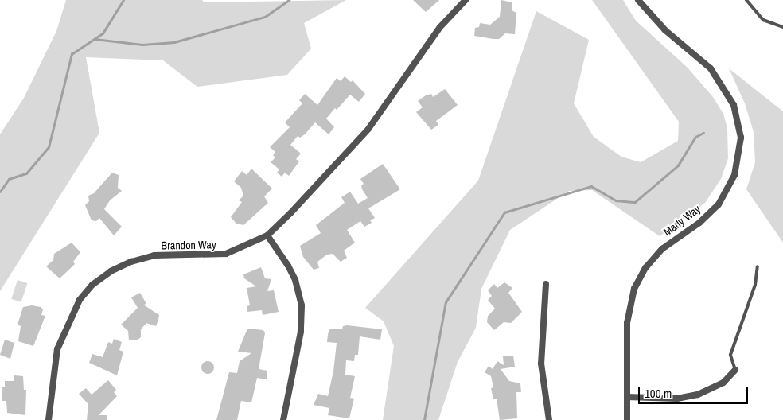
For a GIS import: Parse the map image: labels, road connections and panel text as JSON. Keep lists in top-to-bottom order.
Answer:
{
  "streets": {
    "street": ["Marly Way", "Brandon Way"]
  },
  "scale_bar": "100 m"
}
